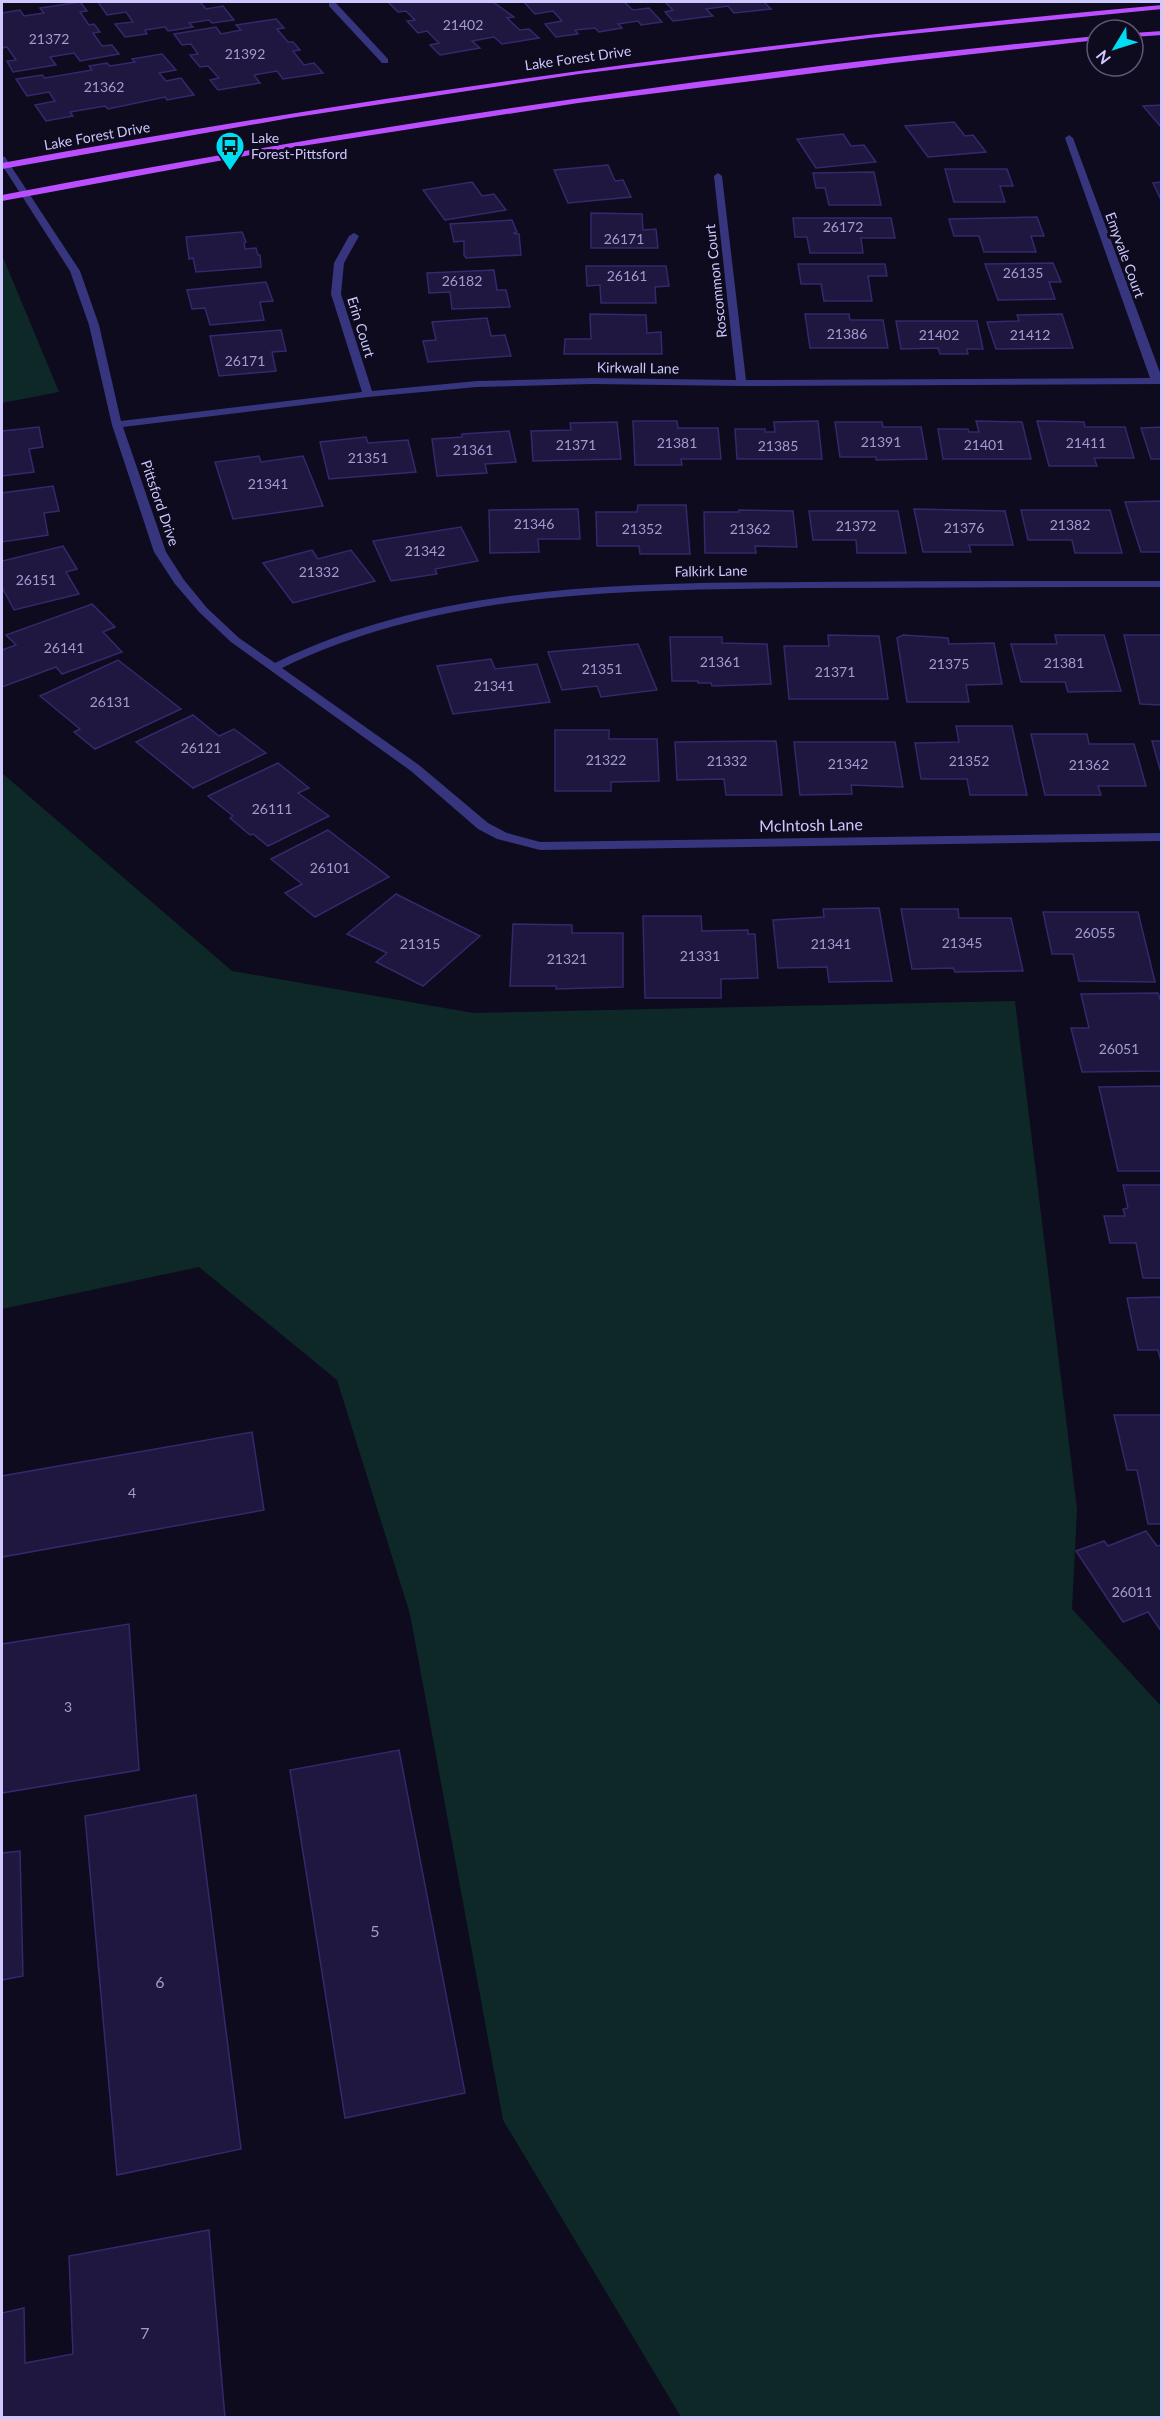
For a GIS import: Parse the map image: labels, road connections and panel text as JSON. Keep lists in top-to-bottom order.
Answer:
{
  "streets": {
    "main road": ["Lake Forest Drive"],
    "street": [
      "Emyvale Court",
      "Roscommon Court",
      "Erin Court",
      "Kirkwall Lane",
      "Pittsford Drive",
      "Falkirk Lane",
      "McIntosh Lane"
    ]
  },
  "crossings": [
    ["Lake Forest Drive", "Pittsford Drive"],
    ["Emyvale Court", "Kirkwall Lane"],
    ["Roscommon Court", "Kirkwall Lane"],
    ["Erin Court", "Kirkwall Lane"],
    ["Kirkwall Lane", "Pittsford Drive"],
    ["Pittsford Drive", "Falkirk Lane"],
    ["Pittsford Drive", "McIntosh Lane"]
  ],
  "places": {
    "bus stop": ["Lake Forest-Pittsford"]
  },
  "house_numbers": [
    "21402",
    "21372",
    "21392",
    "21362",
    "26172",
    "26171",
    "26135",
    "26161",
    "26182",
    "21386",
    "21402",
    "21412",
    "26171",
    "21391",
    "21381",
    "21411",
    "21371",
    "21401",
    "21385",
    "21361",
    "21351",
    "21341",
    "21346",
    "21382",
    "21372",
    "21376",
    "21352",
    "21362",
    "21342",
    "21332",
    "26151",
    "26141",
    "21361",
    "21381",
    "21375",
    "21351",
    "21371",
    "21341",
    "26131",
    "26121",
    "21322",
    "21332",
    "21352",
    "21342",
    "21362",
    "26111",
    "26101",
    "26055",
    "21345",
    "21315",
    "21341",
    "21331",
    "21321",
    "26051",
    "4",
    "26011",
    "3",
    "5",
    "6",
    "7"
  ],
  "north": "bottom left"
}
